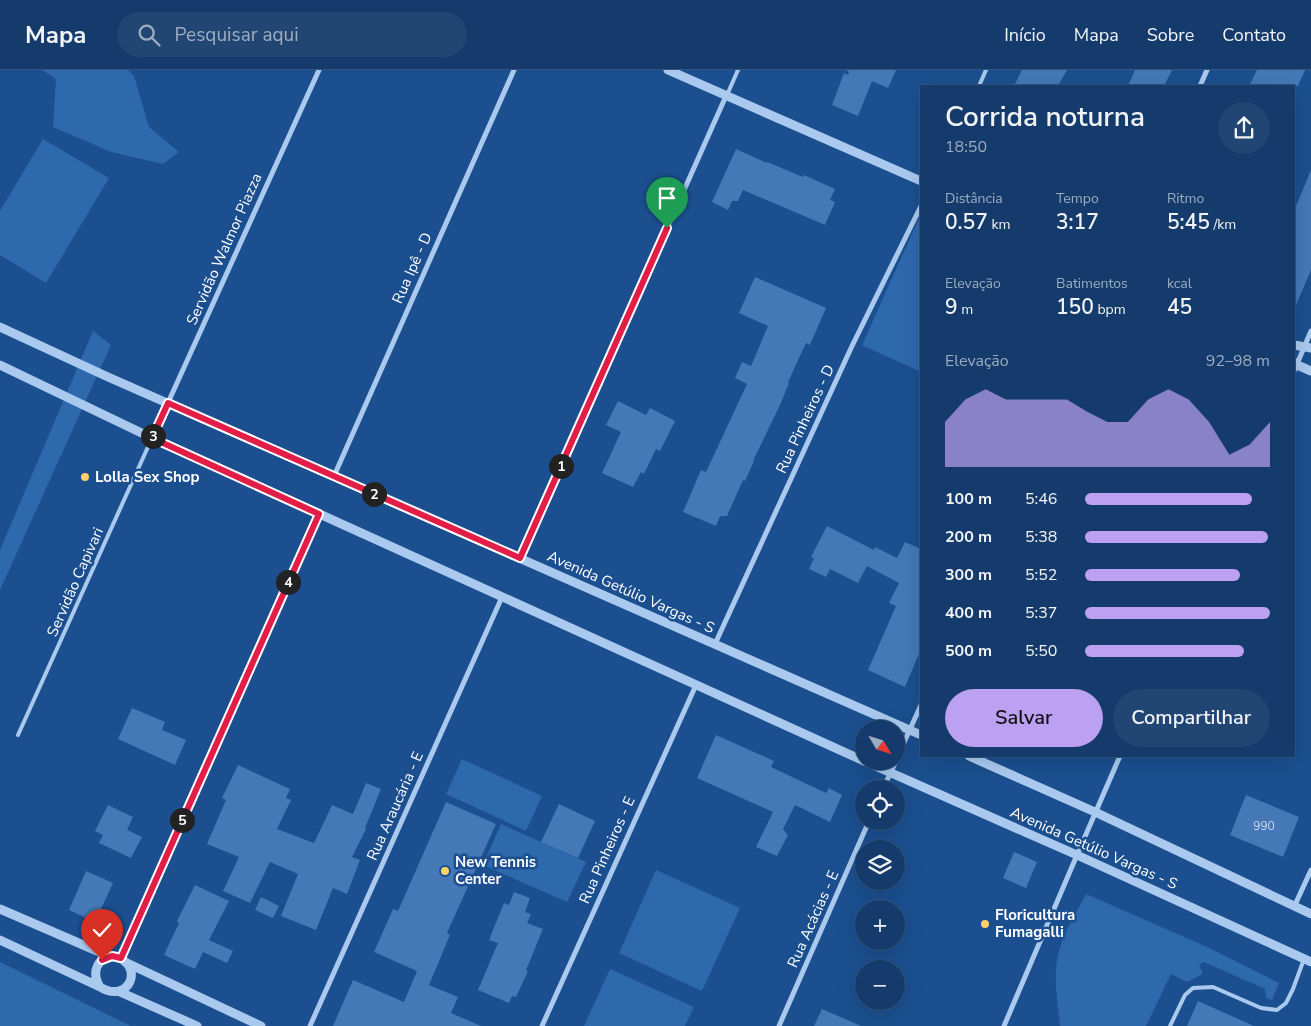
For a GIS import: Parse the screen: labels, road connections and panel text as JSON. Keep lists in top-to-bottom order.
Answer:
{
  "streets": {
    "street": [
      "Servidão Walmor Piazza",
      "Rua Ipê - D",
      "Rua Pinheiros - D",
      "Avenida Getúlio Vargas - S",
      "Rua Araucária - E",
      "Rua Pinheiros - E",
      "Rua Acácias - E"
    ],
    "lane": ["Servidão Capivari"]
  },
  "crossings": [
    ["Servidão Walmor Piazza", "Servidão Capivari"],
    ["Servidão Walmor Piazza", "Avenida Getúlio Vargas - S"],
    ["Rua Ipê - D", "Avenida Getúlio Vargas - S"],
    ["Rua Pinheiros - D", "Avenida Getúlio Vargas - S"],
    ["Servidão Capivari", "Avenida Getúlio Vargas - S"],
    ["Avenida Getúlio Vargas - S", "Rua Araucária - E"],
    ["Avenida Getúlio Vargas - S", "Rua Pinheiros - E"]
  ],
  "places": ["Lolla Sex Shop", "New Tennis Center", "Floricultura Fumagalli"],
  "house_numbers": ["990"],
  "north": "bottom right",
  "page": {
    "header": "Mapa",
    "search": "Pesquisar aqui",
    "nav": [
      "Início",
      "Mapa",
      "Sobre",
      "Contato"
    ],
    "heading": ["Corrida noturna", "18:50"],
    "stats": [
      ["Distância", "0.57 km"],
      ["Tempo", "3:17"],
      ["Ritmo", "5:45 /km"],
      ["Elevação", "9 m"],
      ["Batimentos", "150 bpm"],
      ["kcal", "45"]
    ],
    "chart": ["Elevação", "92–98 m"],
    "pins": [
      "3",
      "1",
      "2",
      "4",
      "5"
    ],
    "list": [
      {
        "name": "100 m",
        "note": "5:46"
      },
      {
        "name": "200 m",
        "note": "5:38"
      },
      {
        "name": "300 m",
        "note": "5:52"
      },
      {
        "name": "400 m",
        "note": "5:37"
      },
      {
        "name": "500 m",
        "note": "5:50"
      }
    ],
    "buttons": ["Salvar", "Compartilhar"],
    "map_buttons": ["+", "−"]
  }
}
